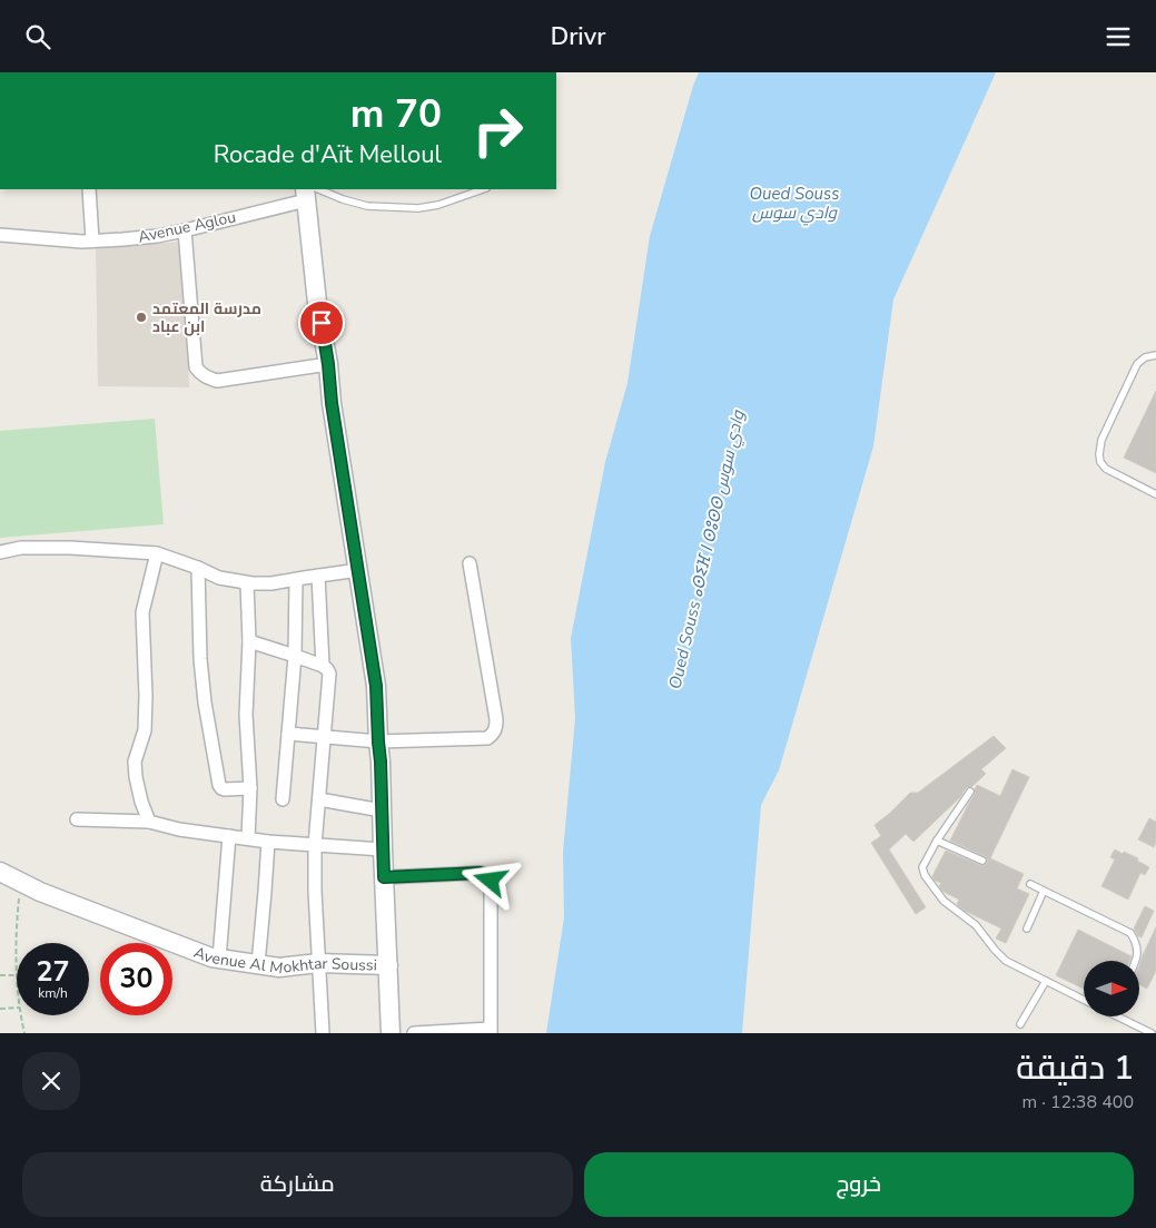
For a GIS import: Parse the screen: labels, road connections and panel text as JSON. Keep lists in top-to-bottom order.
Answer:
{
  "streets": {
    "street": ["Avenue Aglou", "Avenue Al Mokhtar Soussi"]
  },
  "water": ["Oued Souss وادي سوس", "Oued Souss ⴰⵙⵉⴼ ⵏ ⵙⵓⵙⵙ وادي سوس"],
  "places": ["مدرسة المعتمد ابن عباد"],
  "north": "right",
  "page": {
    "header": "Drivr",
    "turn": ["70 m", "Rocade d'Aït Melloul"],
    "speed": "27 km/h",
    "limit": "30",
    "heading": ["1 دقيقة", "400 m · 12:38"],
    "buttons": ["خروج", "مشاركة"]
  }
}
